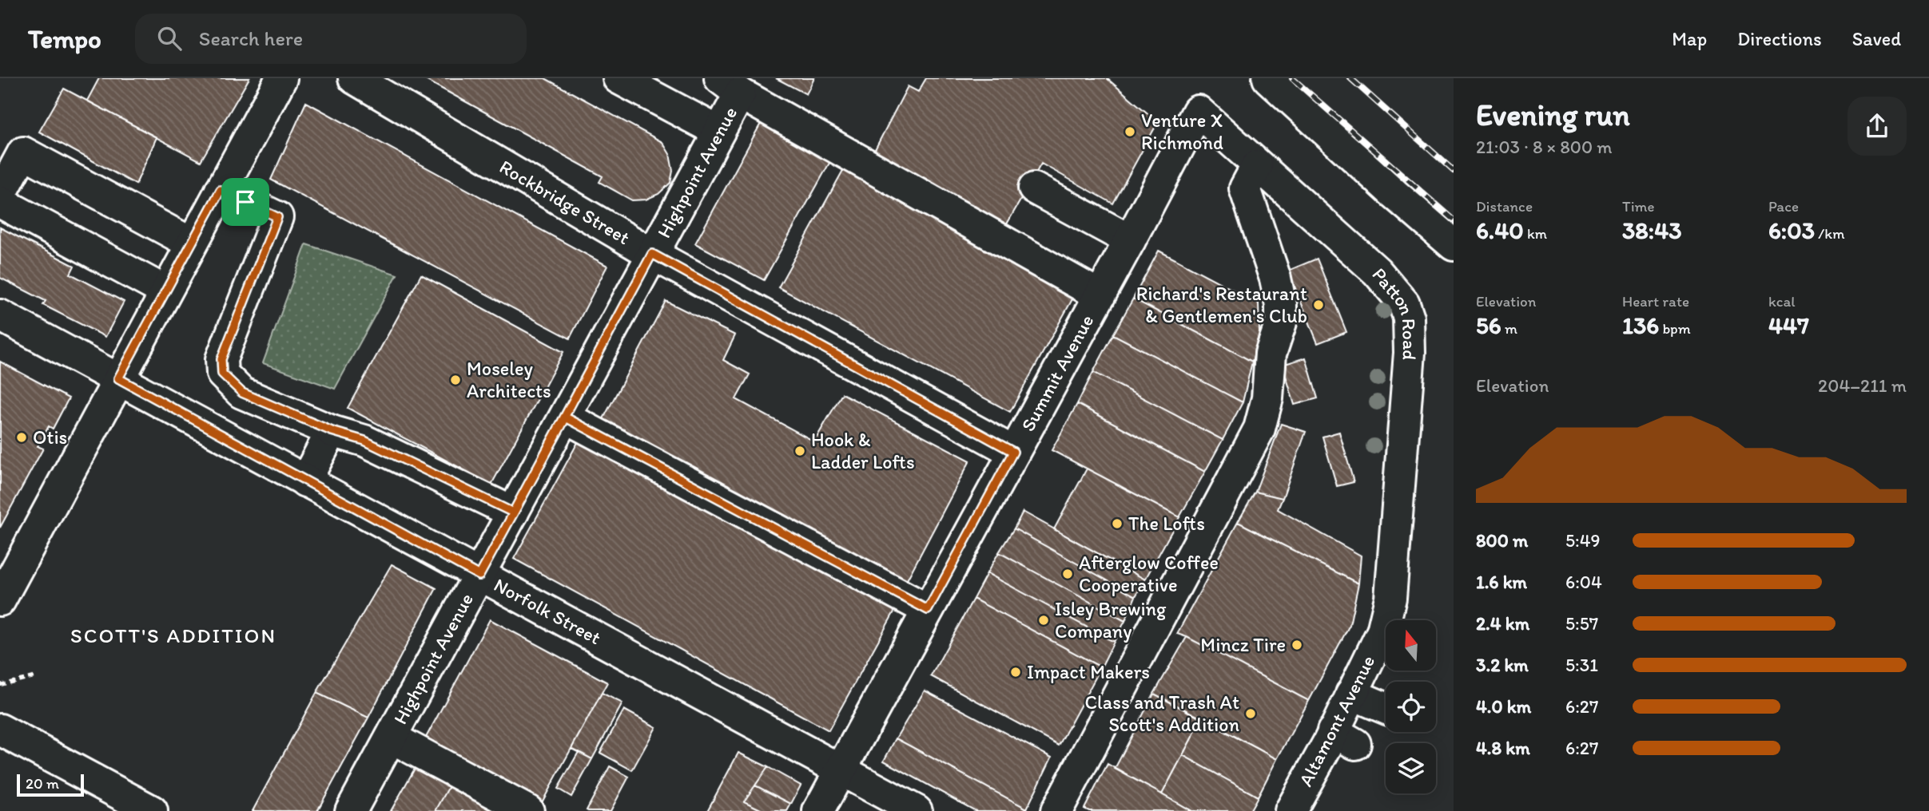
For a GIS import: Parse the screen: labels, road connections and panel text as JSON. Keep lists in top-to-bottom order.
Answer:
{
  "streets": {
    "street": [
      "Highpoint Avenue",
      "Rockbridge Street",
      "Patton Road",
      "Summit Avenue",
      "Norfolk Street",
      "Altamont Avenue"
    ]
  },
  "crossings": [
    ["Highpoint Avenue", "Rockbridge Street"],
    ["Highpoint Avenue", "Norfolk Street"],
    ["Rockbridge Street", "Summit Avenue"],
    ["Patton Road", "Summit Avenue"],
    ["Patton Road", "Altamont Avenue"],
    ["Summit Avenue", "Norfolk Street"]
  ],
  "districts": ["SCOTT'S ADDITION"],
  "places": [
    "Venture X Richmond",
    "Richard's Restaurant & Gentlemen's Club",
    "Moseley Architects",
    "Otis",
    "Hook & Ladder Lofts",
    "The Lofts",
    "Afterglow Coffee Cooperative",
    "Isley Brewing Company",
    "Mincz Tire",
    "Impact Makers",
    "Class and Trash At Scott's Addition"
  ],
  "scale_bar": "20 m",
  "north": "top",
  "page": {
    "header": "Tempo",
    "search": "Search here",
    "nav": ["Map", "Directions", "Saved"],
    "heading": ["Evening run", "21:03 · 8 × 800 m"],
    "stats": [
      ["Distance", "6.40 km"],
      ["Time", "38:43"],
      ["Pace", "6:03 /km"],
      ["Elevation", "56 m"],
      ["Heart rate", "136 bpm"],
      ["kcal", "447"]
    ],
    "chart": ["Elevation", "204–211 m"],
    "list": [
      {
        "name": "800 m",
        "note": "5:49"
      },
      {
        "name": "1.6 km",
        "note": "6:04"
      },
      {
        "name": "2.4 km",
        "note": "5:57"
      },
      {
        "name": "3.2 km",
        "note": "5:31"
      },
      {
        "name": "4.0 km",
        "note": "6:27"
      },
      {
        "name": "4.8 km",
        "note": "6:27"
      }
    ],
    "scale": "20 m"
  }
}
